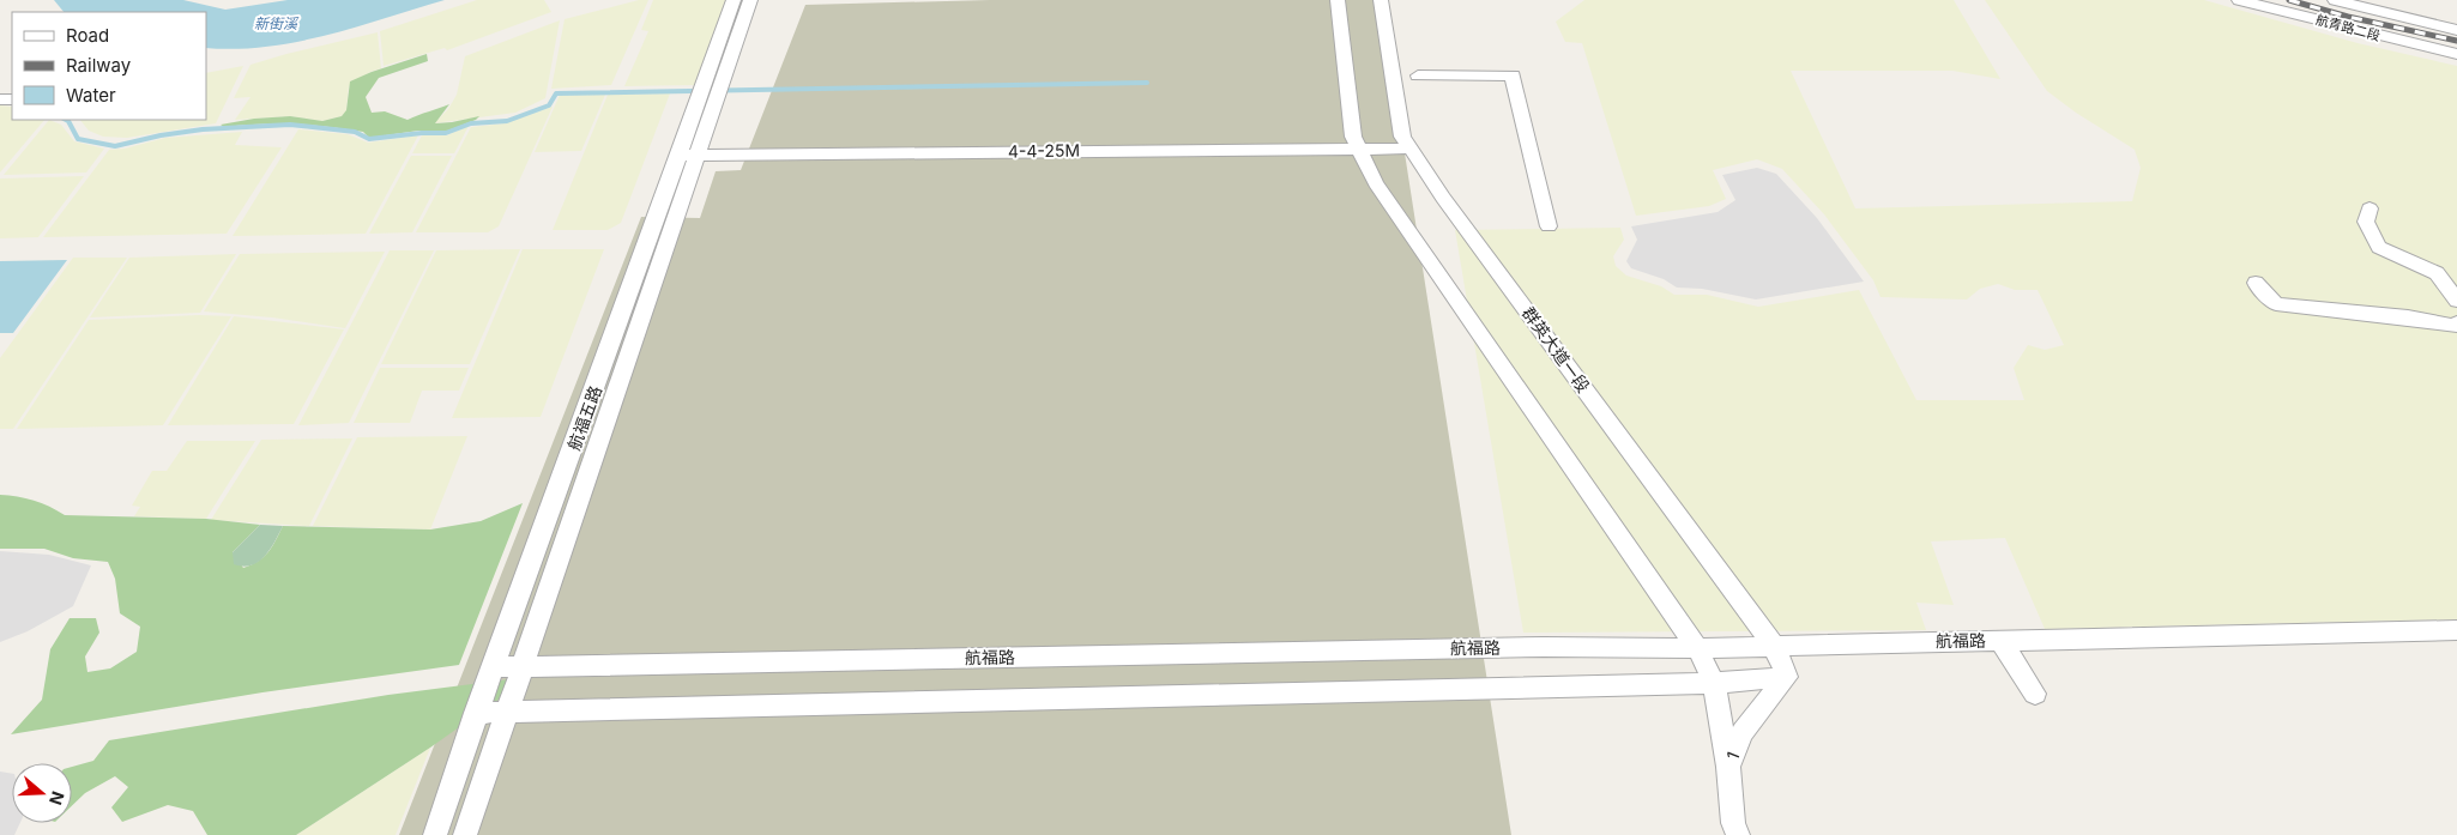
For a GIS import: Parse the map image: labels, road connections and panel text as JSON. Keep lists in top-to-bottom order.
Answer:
{
  "streets": {
    "street": [
      "航青路二段",
      "4-4-25M",
      "群英大道一段",
      "航福五路",
      "航福路",
      "1"
    ]
  },
  "crossings": [
    ["4-4-25M", "群英大道一段"],
    ["4-4-25M", "航福五路"],
    ["群英大道一段", "航福路"],
    ["群英大道一段", "1"],
    ["航福五路", "航福路"]
  ],
  "water": ["新街溪"],
  "legend": ["Road", "Railway", "Water"],
  "north": "right"
}
